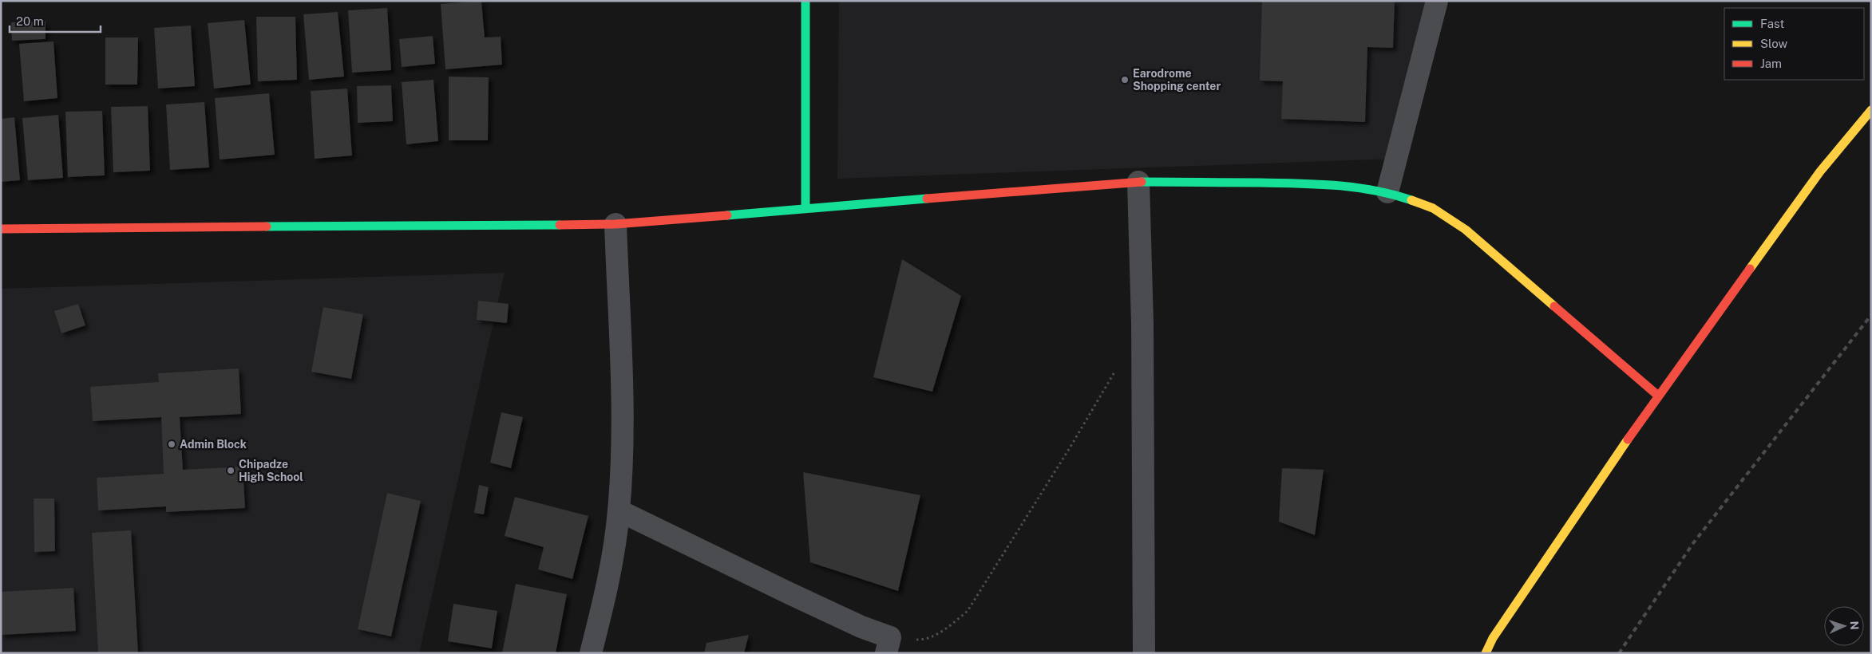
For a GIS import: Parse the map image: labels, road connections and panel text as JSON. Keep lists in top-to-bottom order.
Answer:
{
  "places": ["Earodrome Shopping center", "Admin Block", "Chipadze High School"],
  "legend": ["Fast", "Slow", "Jam"],
  "scale_bar": "20 m",
  "north": "right"
}
